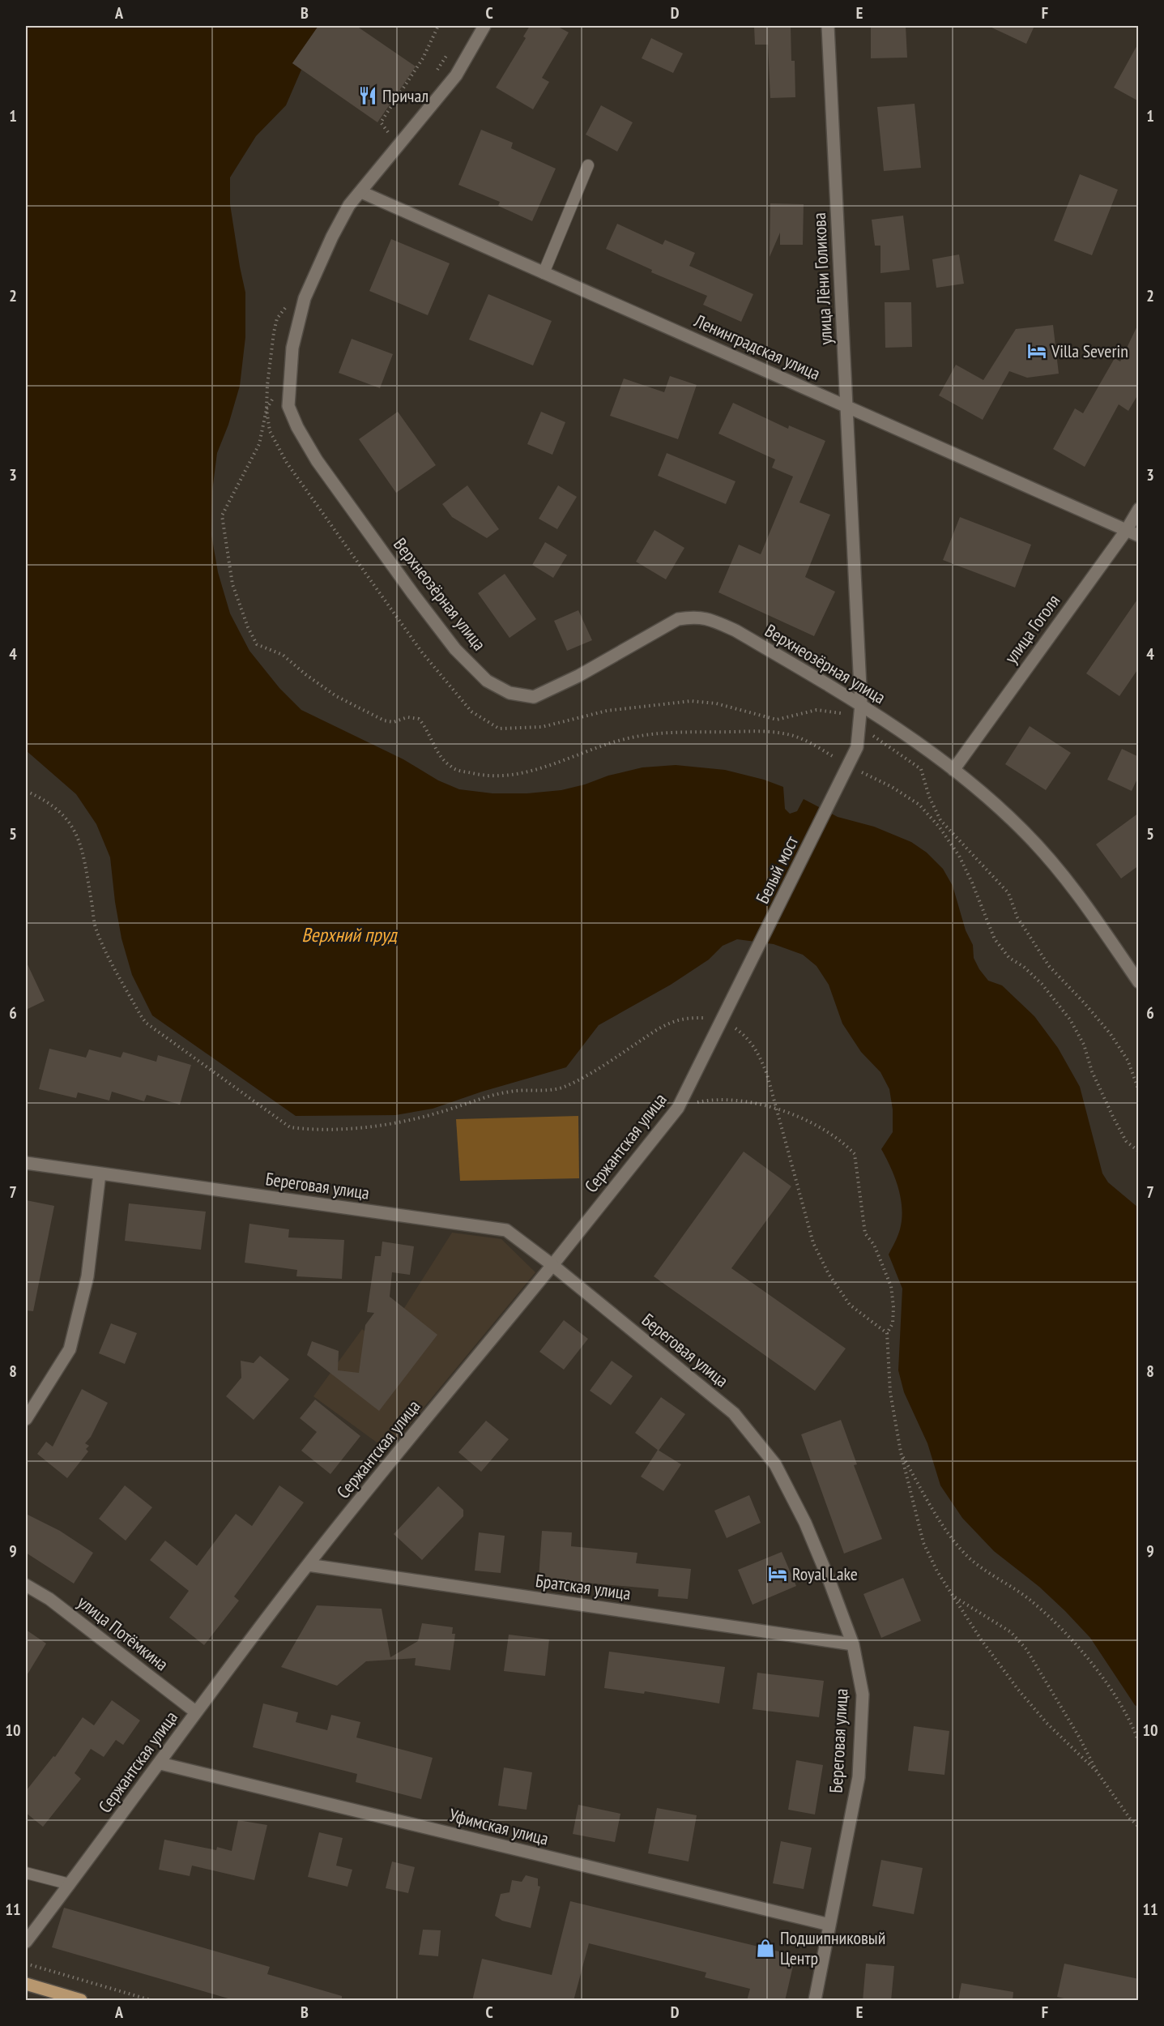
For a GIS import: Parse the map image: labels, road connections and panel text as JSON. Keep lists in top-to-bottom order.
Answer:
{
  "streets": {
    "street": [
      "улица Лёни Голикова",
      "Ленинградская улица",
      "Верхнеозёрная улица",
      "улица Гоголя",
      "Белый мост",
      "Сержантская улица",
      "Береговая улица",
      "Братская улица",
      "улица Потёмкина",
      "Уфимская улица"
    ]
  },
  "crossings": [
    ["улица Лёни Голикова", "Ленинградская улица"],
    ["улица Лёни Голикова", "Верхнеозёрная улица"],
    ["улица Лёни Голикова", "Белый мост"],
    ["Ленинградская улица", "Верхнеозёрная улица"],
    ["Ленинградская улица", "улица Гоголя"],
    ["Верхнеозёрная улица", "улица Гоголя"],
    ["Белый мост", "Сержантская улица"],
    ["Сержантская улица", "Береговая улица"],
    ["Сержантская улица", "Братская улица"],
    ["Сержантская улица", "улица Потёмкина"],
    ["Сержантская улица", "Уфимская улица"],
    ["Береговая улица", "Братская улица"],
    ["Береговая улица", "Уфимская улица"]
  ],
  "water": ["Верхний пруд"],
  "places": {
    "restaurant": ["Причал"],
    "hotel": ["Villa Severin", "Royal Lake"],
    "shop": ["Подшипниковый Центр"]
  },
  "grid": {
    "columns": [
      "A",
      "B",
      "C",
      "D",
      "E",
      "F"
    ],
    "rows": [
      "1",
      "2",
      "3",
      "4",
      "5",
      "6",
      "7",
      "8",
      "9",
      "10",
      "11"
    ]
  }
}
